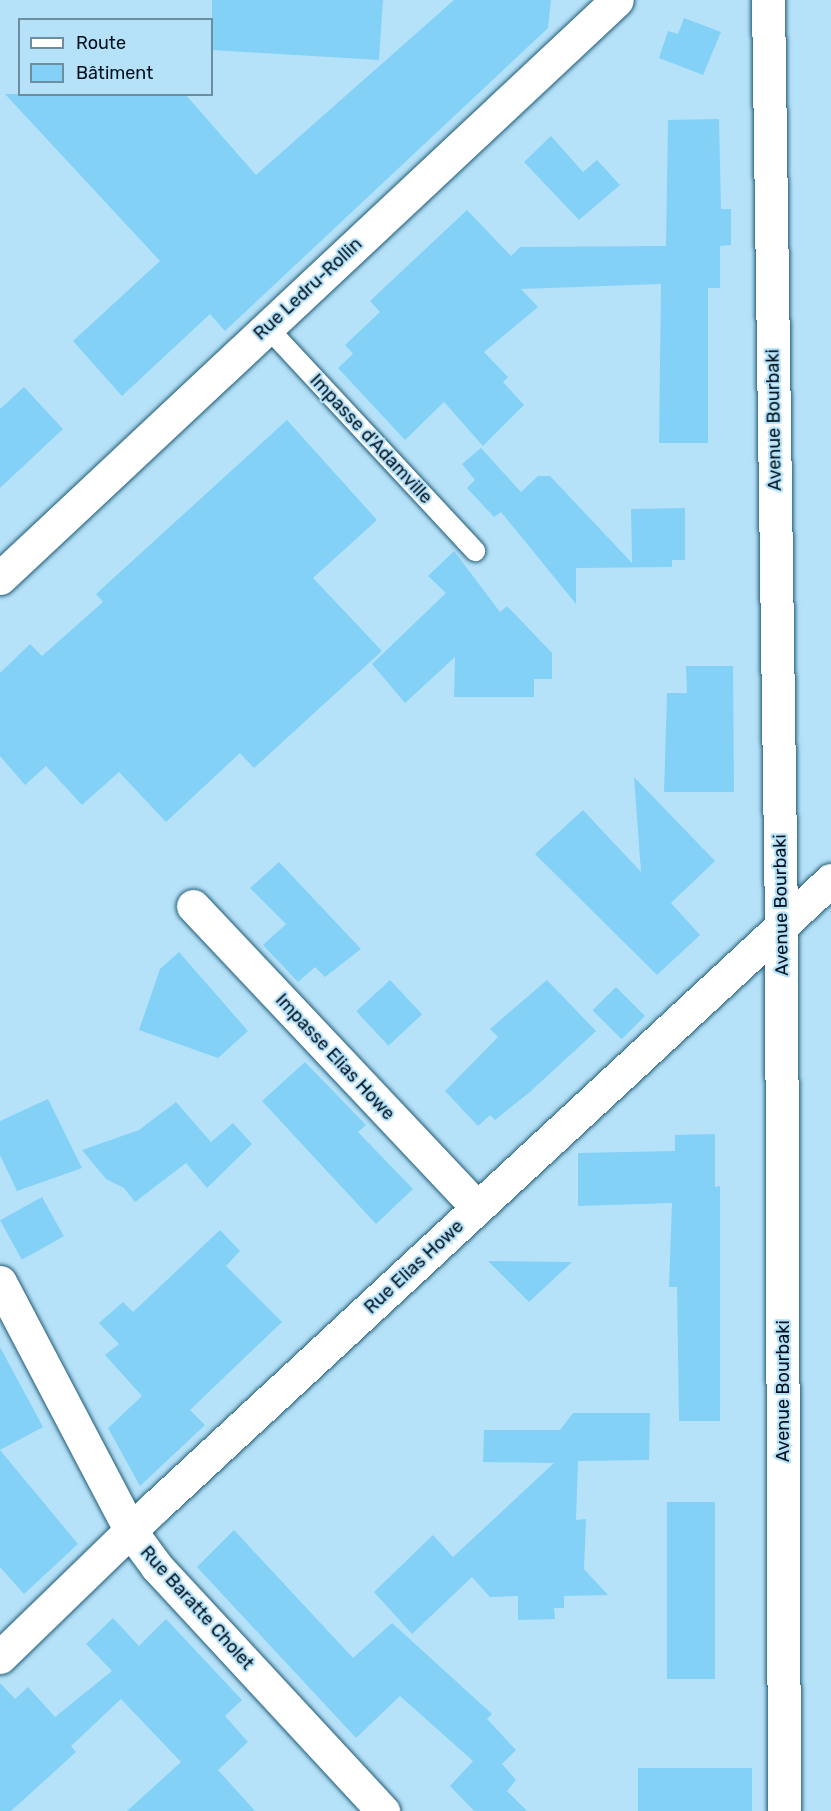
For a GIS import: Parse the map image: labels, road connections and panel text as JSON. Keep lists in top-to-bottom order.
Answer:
{
  "streets": {
    "street": [
      "Rue Ledru-Rollin",
      "Avenue Bourbaki",
      "Impasse Elias Howe",
      "Rue Elias Howe",
      "Rue Baratte Cholet"
    ],
    "lane": ["Impasse d'Adamville"]
  },
  "crossings": [
    ["Rue Ledru-Rollin", "Impasse d'Adamville"],
    ["Avenue Bourbaki", "Rue Elias Howe"],
    ["Impasse Elias Howe", "Rue Elias Howe"],
    ["Rue Elias Howe", "Rue Baratte Cholet"]
  ],
  "legend": ["Route", "Bâtiment"]
}
